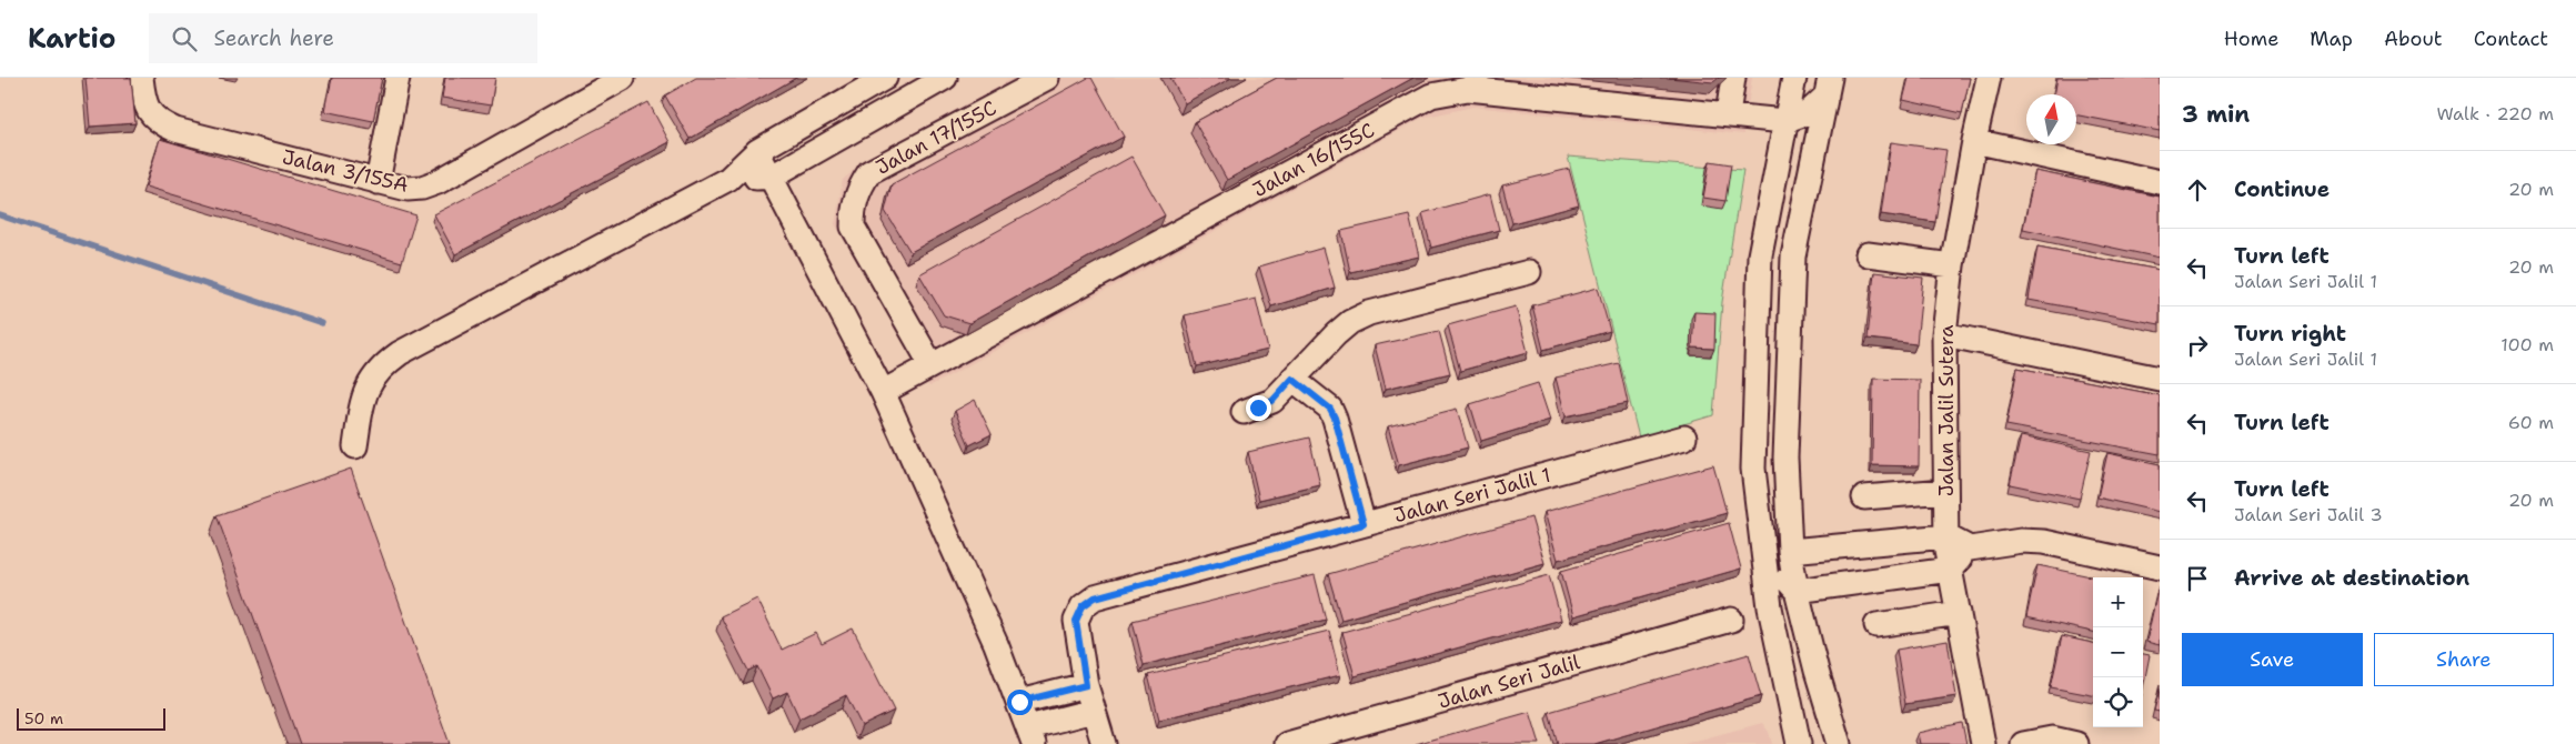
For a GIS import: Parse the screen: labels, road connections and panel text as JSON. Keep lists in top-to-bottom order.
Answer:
{
  "streets": {
    "street": [
      "Jalan 17/155C",
      "Jalan 16/155C",
      "Jalan 3/155A",
      "Jalan Jalil Sutera",
      "Jalan Seri Jalil 1",
      "Jalan Seri Jalil"
    ]
  },
  "crossings": [
    ["Jalan 17/155C", "Jalan 16/155C"]
  ],
  "scale_bar": "50 m",
  "north": "top",
  "page": {
    "header": "Kartio",
    "search": "Search here",
    "nav": [
      "Home",
      "Map",
      "About",
      "Contact"
    ],
    "heading": ["3 min", "Walk · 220 m"],
    "list": [
      ["Continue", "20 m"],
      ["Turn left", "Jalan Seri Jalil 1", "20 m"],
      ["Turn right", "Jalan Seri Jalil 1", "100 m"],
      ["Turn left", "60 m"],
      ["Turn left", "Jalan Seri Jalil 3", "20 m"],
      "Arrive at destination"
    ],
    "map_buttons": ["+", "−"],
    "buttons": ["Save", "Share"],
    "scale": "50 m"
  }
}
